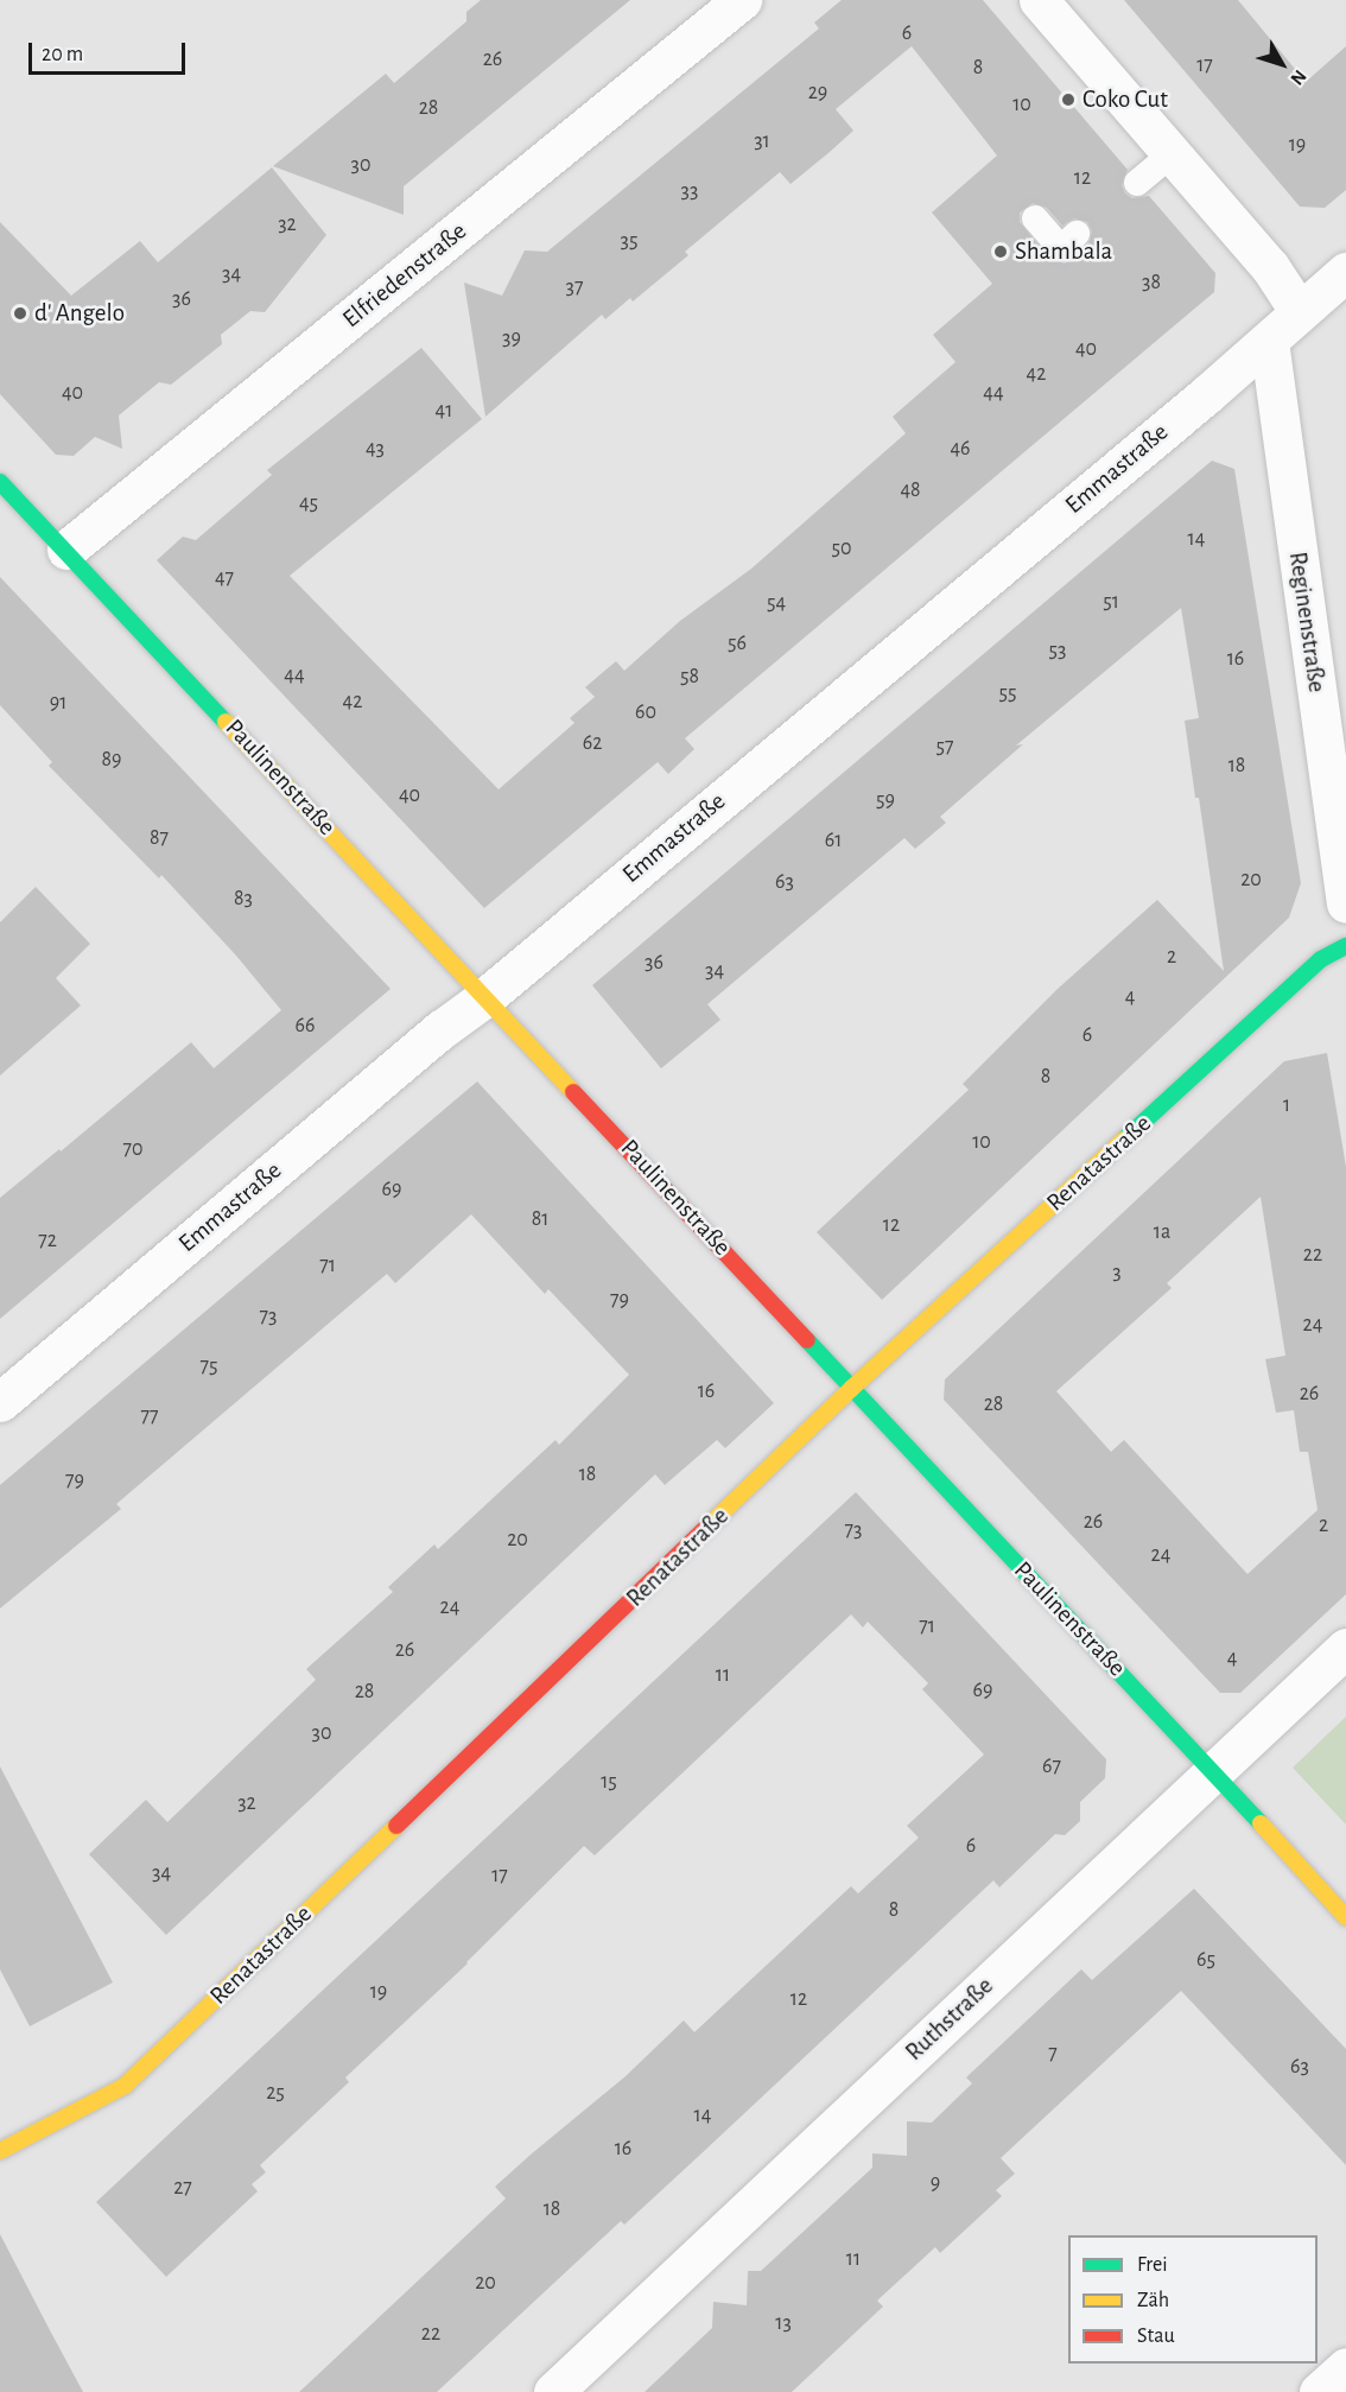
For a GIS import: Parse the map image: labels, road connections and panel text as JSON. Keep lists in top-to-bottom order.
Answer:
{
  "streets": {
    "street": [
      "Elfriedenstraße",
      "Emmastraße",
      "Reginenstraße",
      "Paulinenstraße",
      "Renatastraße",
      "Ruthstraße"
    ]
  },
  "crossings": [
    ["Elfriedenstraße", "Paulinenstraße"],
    ["Emmastraße", "Reginenstraße"],
    ["Emmastraße", "Paulinenstraße"],
    ["Paulinenstraße", "Renatastraße"],
    ["Paulinenstraße", "Ruthstraße"]
  ],
  "places": ["Coko Cut", "Shambala", "d' Angelo"],
  "house_numbers": [
    "6",
    "26",
    "17",
    "8",
    "29",
    "10",
    "28",
    "31",
    "19",
    "30",
    "12",
    "33",
    "32",
    "35",
    "34",
    "38",
    "37",
    "36",
    "39",
    "40",
    "42",
    "40",
    "44",
    "41",
    "43",
    "46",
    "48",
    "45",
    "14",
    "50",
    "47",
    "51",
    "54",
    "56",
    "53",
    "16",
    "44",
    "58",
    "55",
    "42",
    "91",
    "60",
    "62",
    "57",
    "89",
    "18",
    "40",
    "59",
    "87",
    "61",
    "20",
    "63",
    "83",
    "2",
    "36",
    "34",
    "4",
    "66",
    "6",
    "8",
    "1",
    "10",
    "70",
    "69",
    "81",
    "12",
    "1a",
    "72",
    "22",
    "71",
    "3",
    "79",
    "73",
    "24",
    "75",
    "16",
    "26",
    "28",
    "77",
    "18",
    "79",
    "26",
    "2",
    "73",
    "20",
    "24",
    "24",
    "71",
    "26",
    "4",
    "11",
    "69",
    "28",
    "30",
    "67",
    "15",
    "32",
    "6",
    "34",
    "17",
    "8",
    "65",
    "19",
    "12",
    "7",
    "63",
    "25",
    "14",
    "16",
    "9",
    "27",
    "18",
    "11",
    "20",
    "13",
    "22"
  ],
  "legend": ["Frei", "Zäh", "Stau"],
  "scale_bar": "20 m",
  "north": "bottom right"
}
